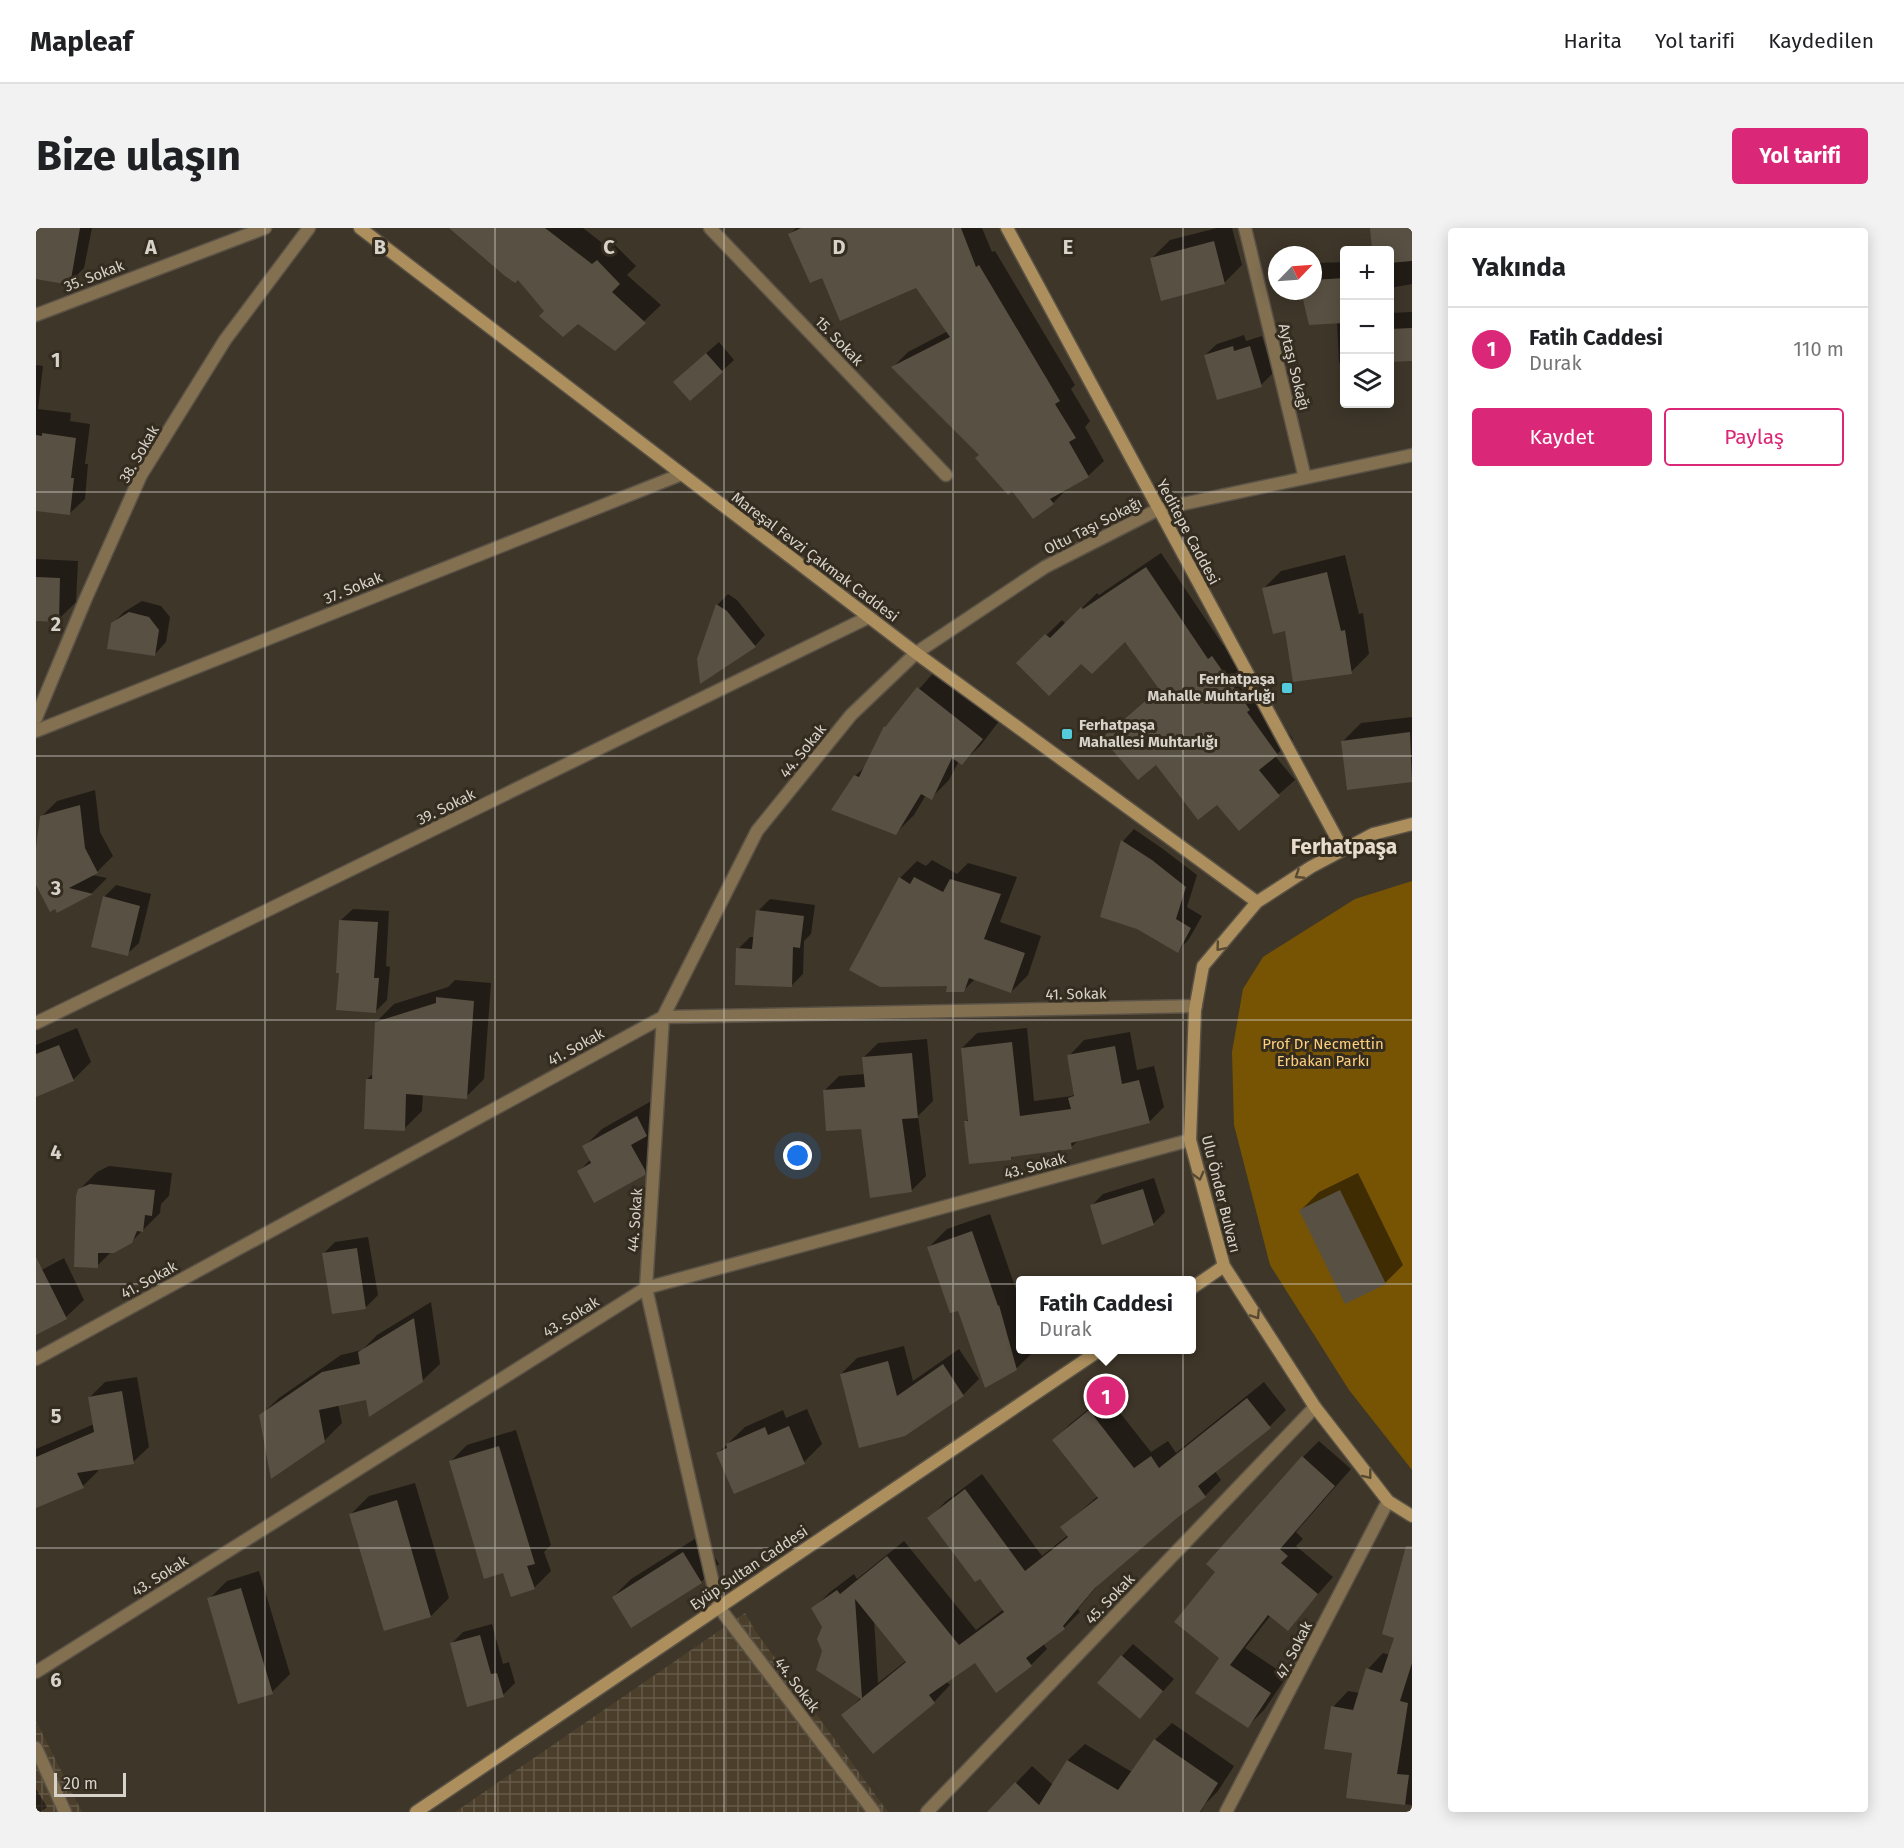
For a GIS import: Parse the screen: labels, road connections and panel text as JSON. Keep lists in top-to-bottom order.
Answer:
{
  "streets": {
    "street": [
      "35. Sokak",
      "15. Sokak",
      "Aytaşı Sokağı",
      "38. Sokak",
      "Oltu Taşı Sokağı",
      "Yeditepe Caddesi",
      "Mareşal Fevzi Çakmak Caddesi",
      "37. Sokak",
      "44. Sokak",
      "39. Sokak",
      "41. Sokak",
      "43. Sokak",
      "Ulu Önder Bulvarı",
      "Eyüp Sultan Caddesi",
      "45. Sokak",
      "47. Sokak"
    ]
  },
  "crossings": [
    ["Aytaşı Sokağı", "Oltu Taşı Sokağı"],
    ["Oltu Taşı Sokağı", "Yeditepe Caddesi"],
    ["Oltu Taşı Sokağı", "Mareşal Fevzi Çakmak Caddesi"],
    ["Oltu Taşı Sokağı", "44. Sokak"],
    ["Yeditepe Caddesi", "Ulu Önder Bulvarı"],
    ["Mareşal Fevzi Çakmak Caddesi", "37. Sokak"],
    ["Mareşal Fevzi Çakmak Caddesi", "44. Sokak"],
    ["Mareşal Fevzi Çakmak Caddesi", "39. Sokak"],
    ["Mareşal Fevzi Çakmak Caddesi", "Ulu Önder Bulvarı"],
    ["44. Sokak", "41. Sokak"],
    ["44. Sokak", "43. Sokak"],
    ["44. Sokak", "Eyüp Sultan Caddesi"],
    ["41. Sokak", "Ulu Önder Bulvarı"],
    ["43. Sokak", "Ulu Önder Bulvarı"],
    ["Ulu Önder Bulvarı", "45. Sokak"],
    ["Ulu Önder Bulvarı", "47. Sokak"]
  ],
  "one_way": ["Ulu Önder Bulvarı"],
  "districts": ["Ferhatpaşa"],
  "parks": ["Prof Dr Necmettin Erbakan Parkı"],
  "places": {
    "transit": ["Ferhatpaşa Mahalle Muhtarlığı", "Ferhatpaşa Mahallesi Muhtarlığı"]
  },
  "scale_bar": "20 m",
  "north": "top right",
  "page": {
    "header": "Mapleaf",
    "nav": ["Harita", "Yol tarifi", "Kaydedilen"],
    "buttons": [
      "Yol tarifi",
      ["Kaydet", "Paylaş"]
    ],
    "title": "Bize ulaşın",
    "heading": "Yakında",
    "map_buttons": ["+", "−"],
    "list": [
      {
        "mark": "1",
        "name": "Fatih Caddesi",
        "note": "Durak",
        "value": "110 m"
      }
    ],
    "popup": ["Fatih Caddesi", "Durak"],
    "pins": "1",
    "scale": "20 m"
  },
  "grid": {
    "columns": [
      "A",
      "B",
      "C",
      "D",
      "E"
    ],
    "rows": [
      "1",
      "2",
      "3",
      "4",
      "5",
      "6"
    ]
  }
}
